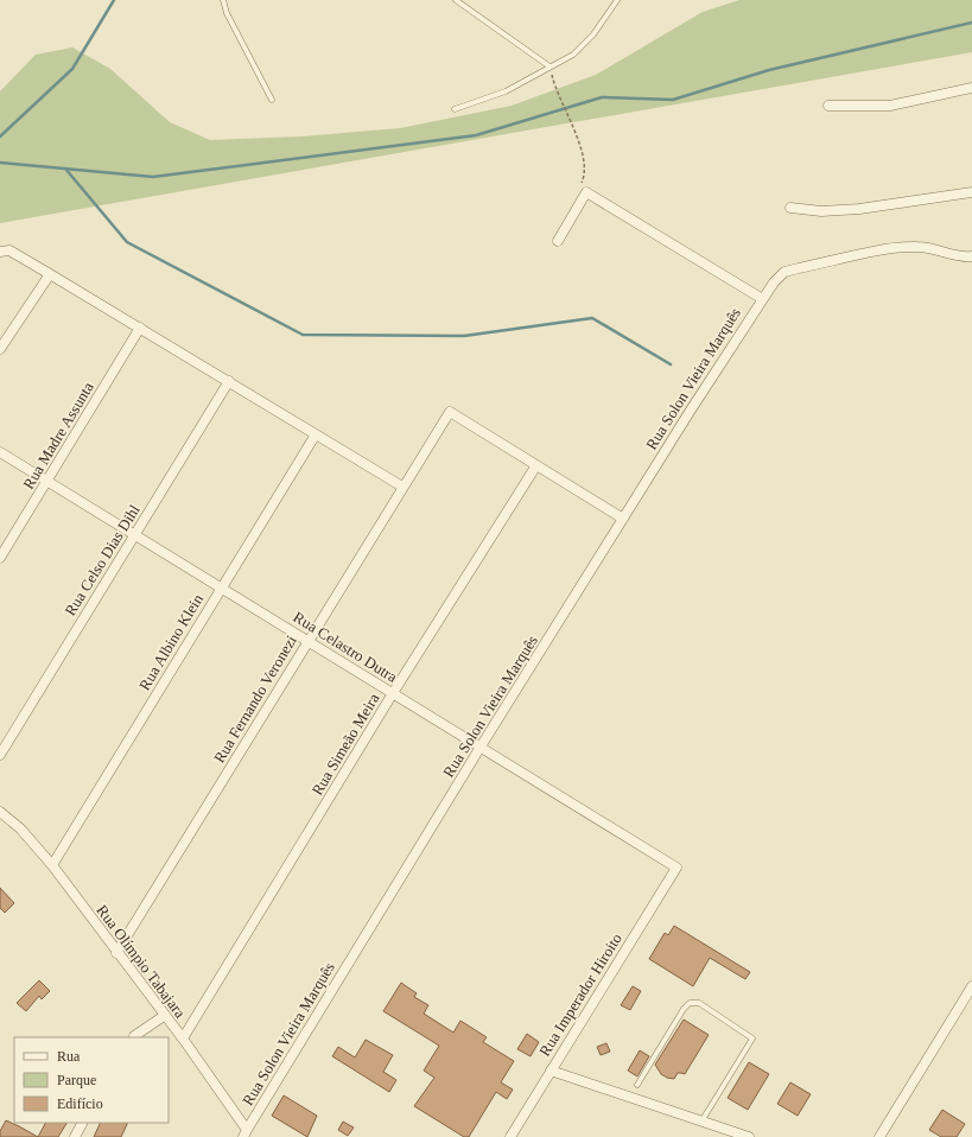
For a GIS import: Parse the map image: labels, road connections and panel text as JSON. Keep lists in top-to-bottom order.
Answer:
{
  "streets": {
    "street": [
      "Rua Solon Vieira Marquês",
      "Rua Madre Assunta",
      "Rua Celso Dias Dihl",
      "Rua Albino Klein",
      "Rua Celastro Dutra",
      "Rua Fernando Veronezi",
      "Rua Simeão Meira",
      "Rua Olímpio Tabajara",
      "Rua Imperador Hiroito"
    ]
  },
  "crossings": [
    ["Rua Solon Vieira Marquês", "Rua Celastro Dutra"],
    ["Rua Solon Vieira Marquês", "Rua Olímpio Tabajara"],
    ["Rua Madre Assunta", "Rua Celastro Dutra"],
    ["Rua Celso Dias Dihl", "Rua Celastro Dutra"],
    ["Rua Albino Klein", "Rua Celastro Dutra"],
    ["Rua Albino Klein", "Rua Olímpio Tabajara"],
    ["Rua Celastro Dutra", "Rua Fernando Veronezi"],
    ["Rua Celastro Dutra", "Rua Simeão Meira"],
    ["Rua Celastro Dutra", "Rua Imperador Hiroito"],
    ["Rua Fernando Veronezi", "Rua Simeão Meira"],
    ["Rua Fernando Veronezi", "Rua Olímpio Tabajara"],
    ["Rua Simeão Meira", "Rua Olímpio Tabajara"]
  ],
  "legend": ["Rua", "Parque", "Edifício"]
}
